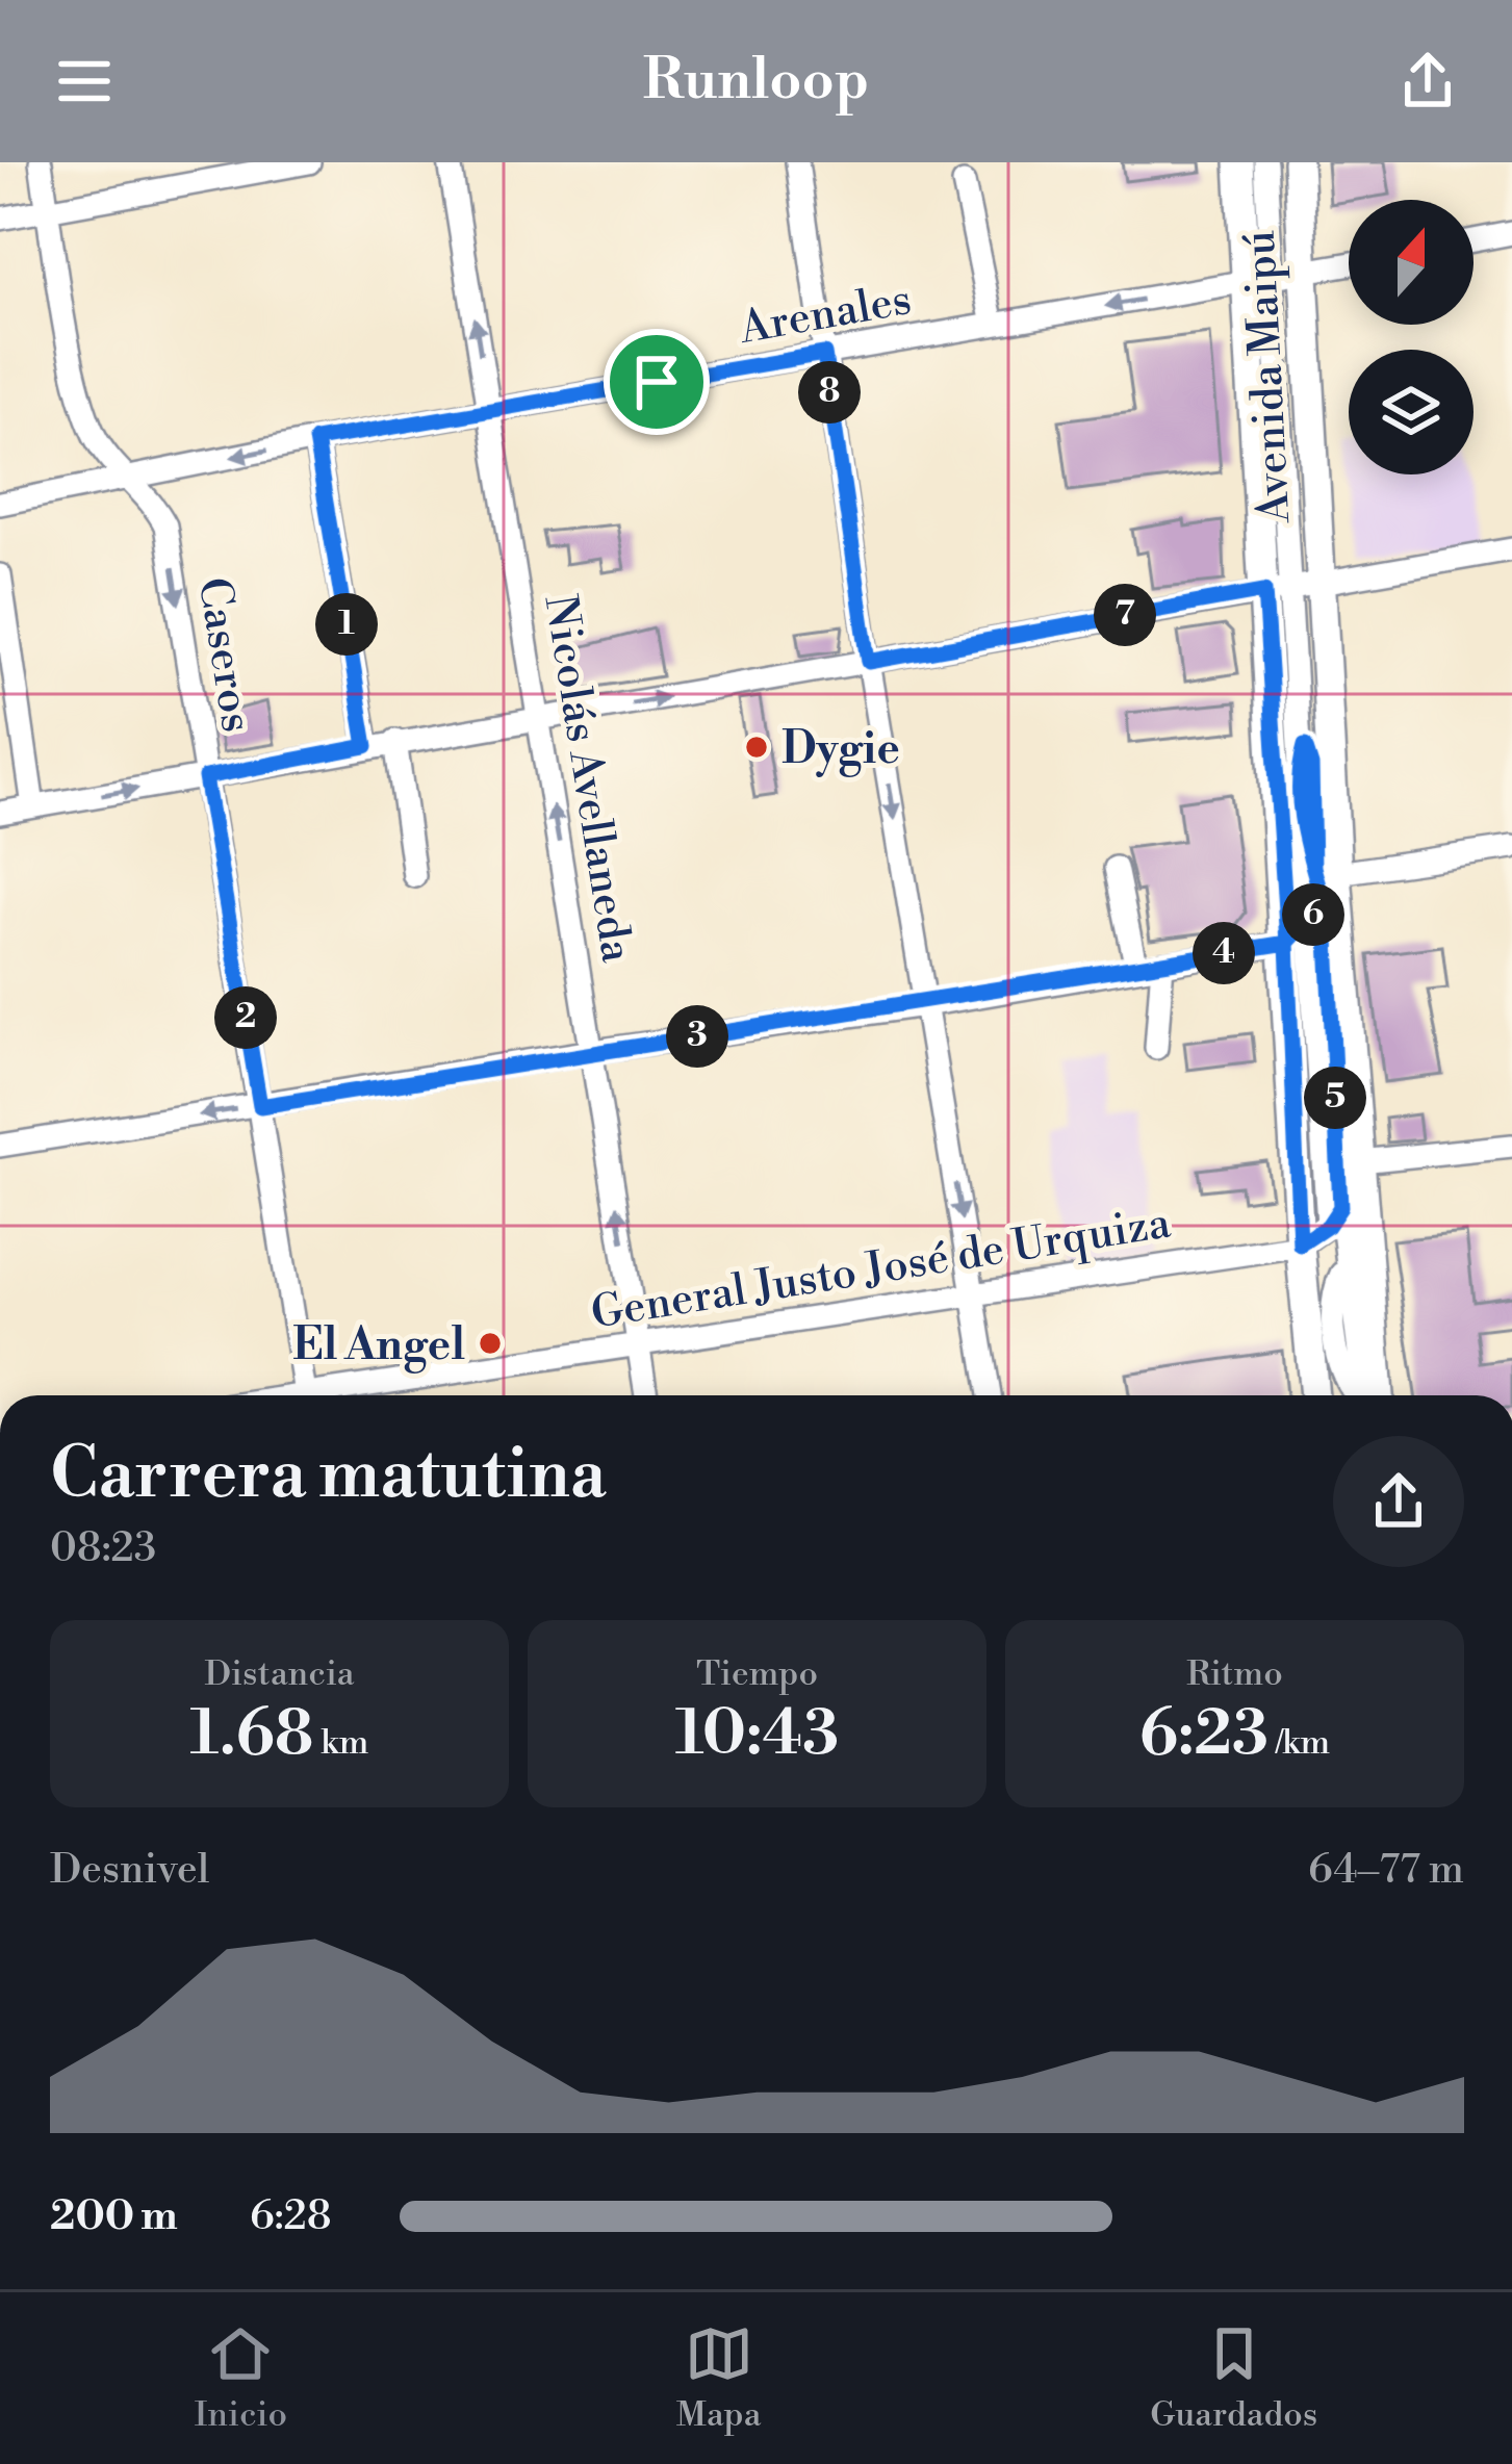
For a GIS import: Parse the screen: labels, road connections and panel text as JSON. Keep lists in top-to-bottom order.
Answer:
{
  "streets": {
    "main road": ["Avenida Maipú"],
    "street": [
      "Arenales",
      "Caseros",
      "Nicolás Avellaneda",
      "General Justo José de Urquiza"
    ]
  },
  "crossings": [
    ["Arenales", "Avenida Maipú"],
    ["Arenales", "Caseros"],
    ["Arenales", "Nicolás Avellaneda"],
    ["Avenida Maipú", "General Justo José de Urquiza"],
    ["Nicolás Avellaneda", "General Justo José de Urquiza"]
  ],
  "one_way": ["Nicolás Avellaneda"],
  "places": ["Dygie", "El Angel"],
  "north": "top",
  "page": {
    "header": "Runloop",
    "pins": [
      "8",
      "7",
      "1",
      "6",
      "4",
      "2",
      "3",
      "5"
    ],
    "heading": ["Carrera matutina", "08:23"],
    "stats": [
      ["Distancia", "1.68 km"],
      ["Tiempo", "10:43"],
      ["Ritmo", "6:23 /km"]
    ],
    "chart": ["Desnivel", "64–77 m"],
    "list": [
      {
        "name": "200 m",
        "note": "6:28"
      }
    ],
    "tabs": ["Inicio", "Mapa", "Guardados"]
  }
}
